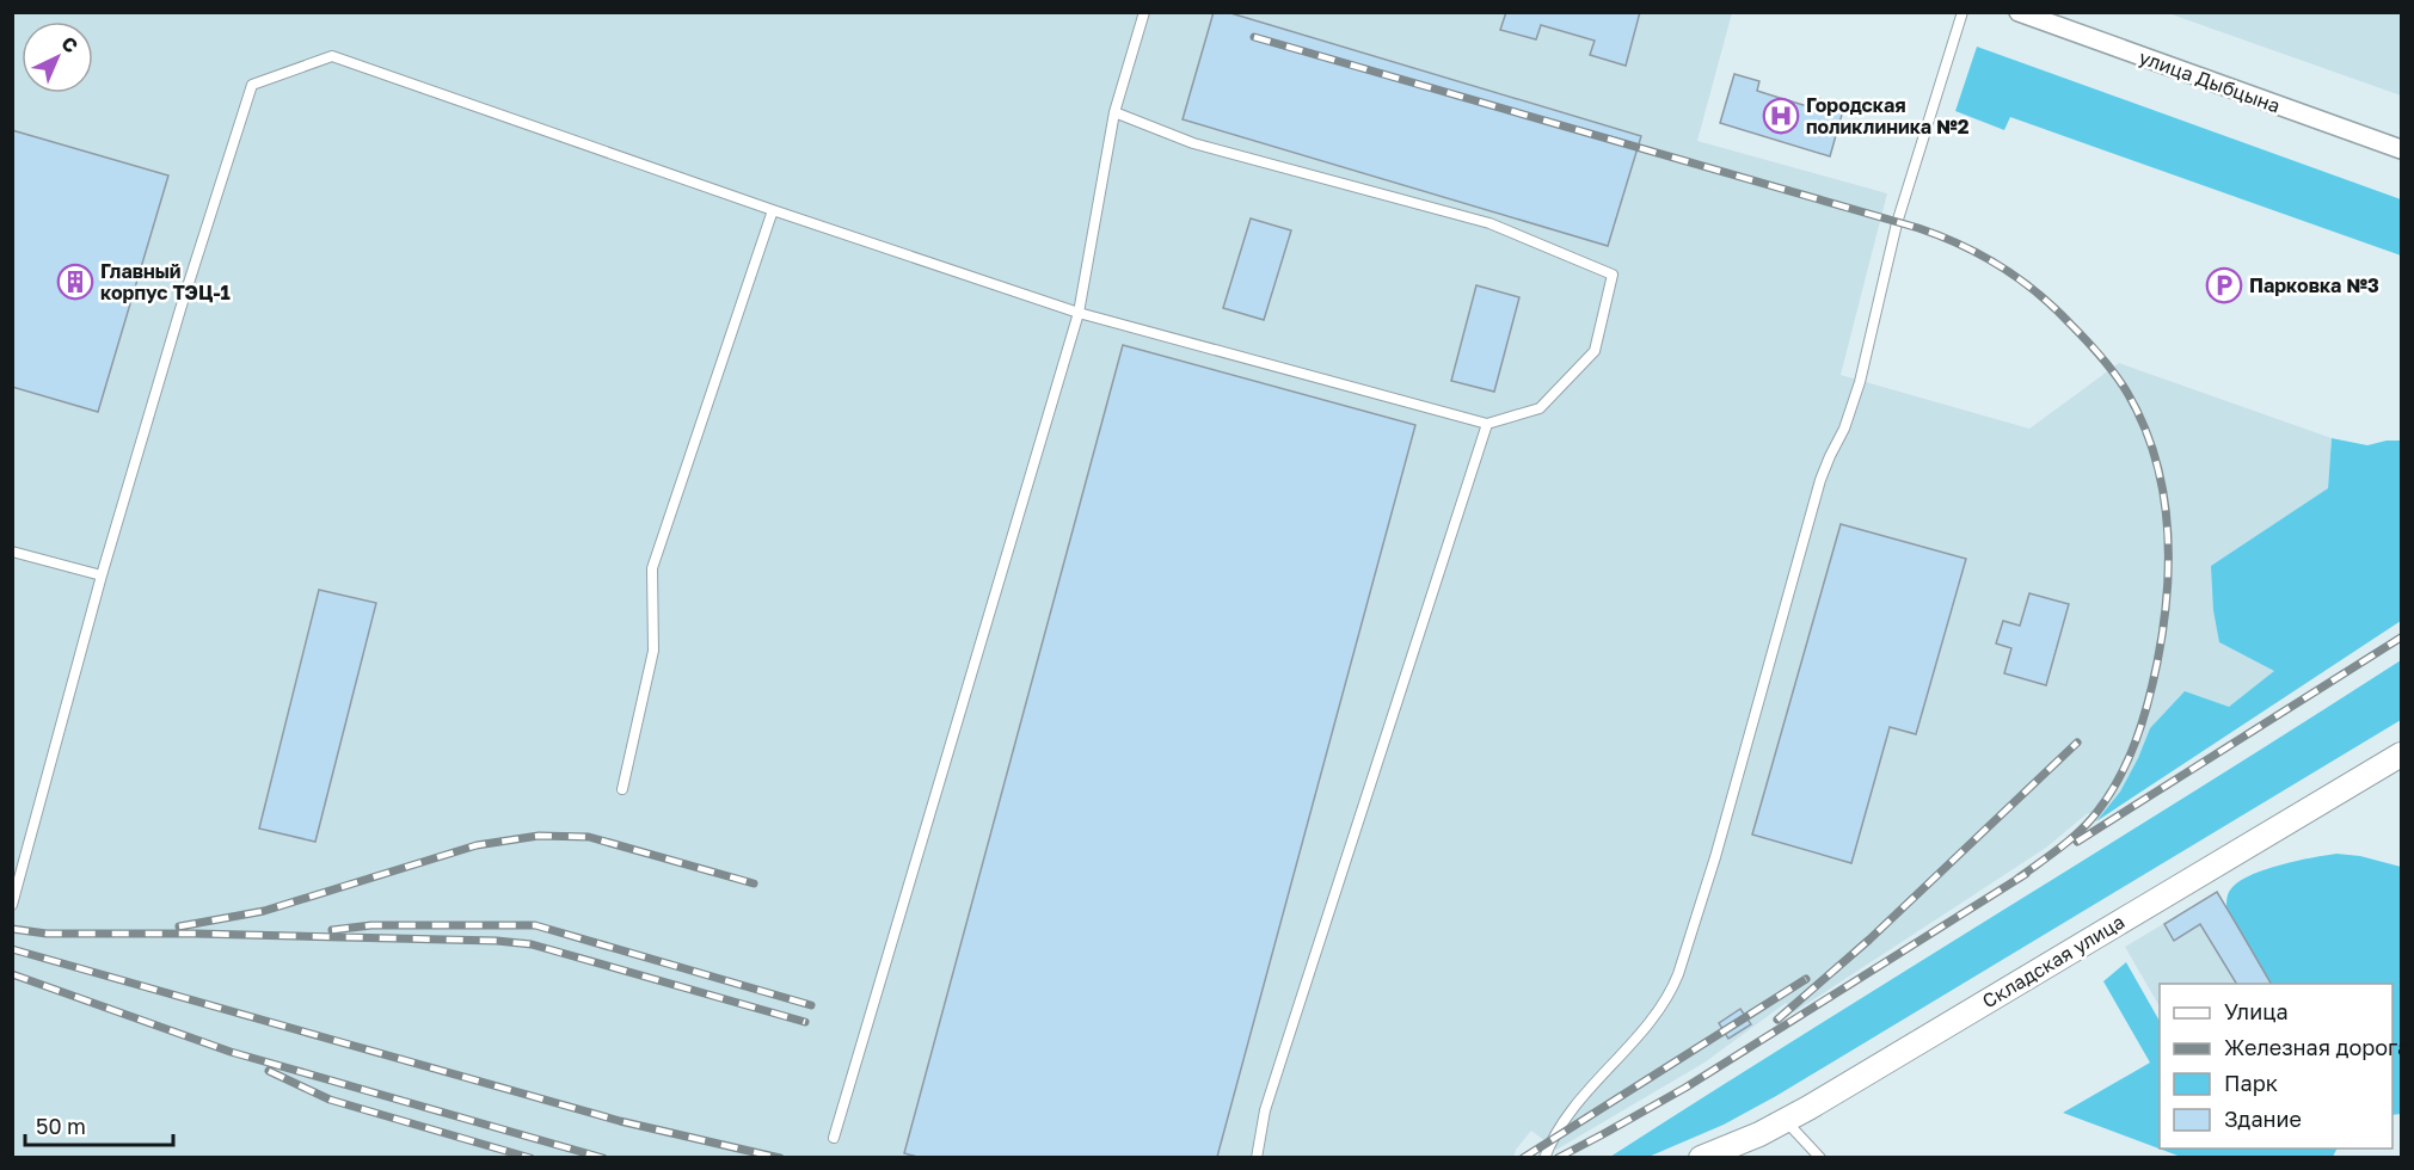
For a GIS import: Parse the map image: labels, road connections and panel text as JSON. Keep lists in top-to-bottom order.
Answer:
{
  "streets": {
    "street": ["улица Дыбцына", "Складская улица"]
  },
  "places": {
    "hospital": ["Городская поликлиника №2"],
    "building": ["Главный корпус ТЭЦ-1"],
    "parking": ["Парковка №3"]
  },
  "legend": [
    "Улица",
    "Железная дорога",
    "Парк",
    "Здание"
  ],
  "scale_bar": "50 m",
  "north": "top right"
}
